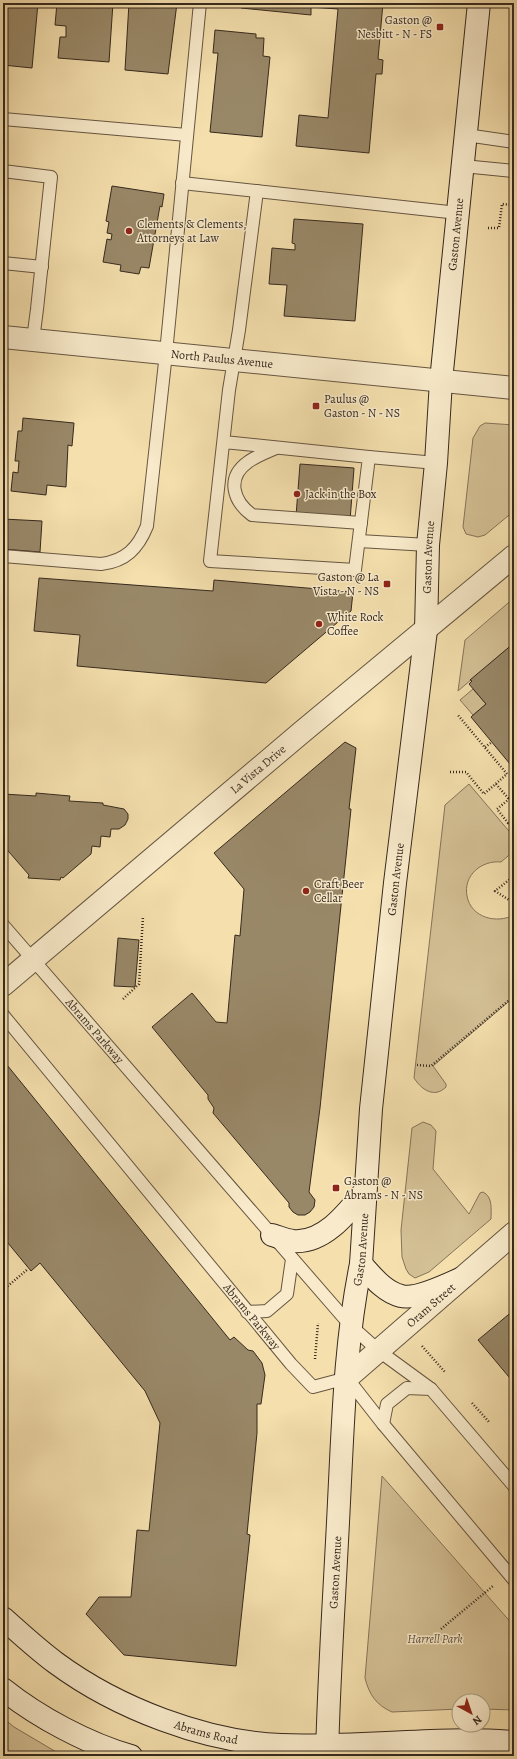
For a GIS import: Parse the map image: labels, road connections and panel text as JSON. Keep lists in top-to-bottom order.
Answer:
{
  "streets": {
    "main road": [
      "Gaston Avenue",
      "North Paulus Avenue",
      "La Vista Drive",
      "Oram Street",
      "Abrams Road"
    ],
    "lane": ["Abrams Parkway"]
  },
  "crossings": [
    ["Gaston Avenue", "North Paulus Avenue"],
    ["Gaston Avenue", "La Vista Drive"],
    ["Gaston Avenue", "Abrams Parkway"],
    ["Gaston Avenue", "Oram Street"],
    ["Gaston Avenue", "Abrams Road"],
    ["La Vista Drive", "Abrams Parkway"],
    ["Abrams Parkway", "Oram Street"]
  ],
  "parks": ["Harrell Park"],
  "places": {
    "transit": [
      "Gaston @ Nesbitt - N - FS",
      "Paulus @ Gaston - N - NS",
      "Gaston @ La Vista - N - NS",
      "Gaston @ Abrams - N - NS"
    ],
    "other": [
      "Clements & Clements, Attorneys at Law",
      "Jack in the Box",
      "White Rock Coffee",
      "Craft Beer Cellar"
    ]
  },
  "north": "bottom right"
}
